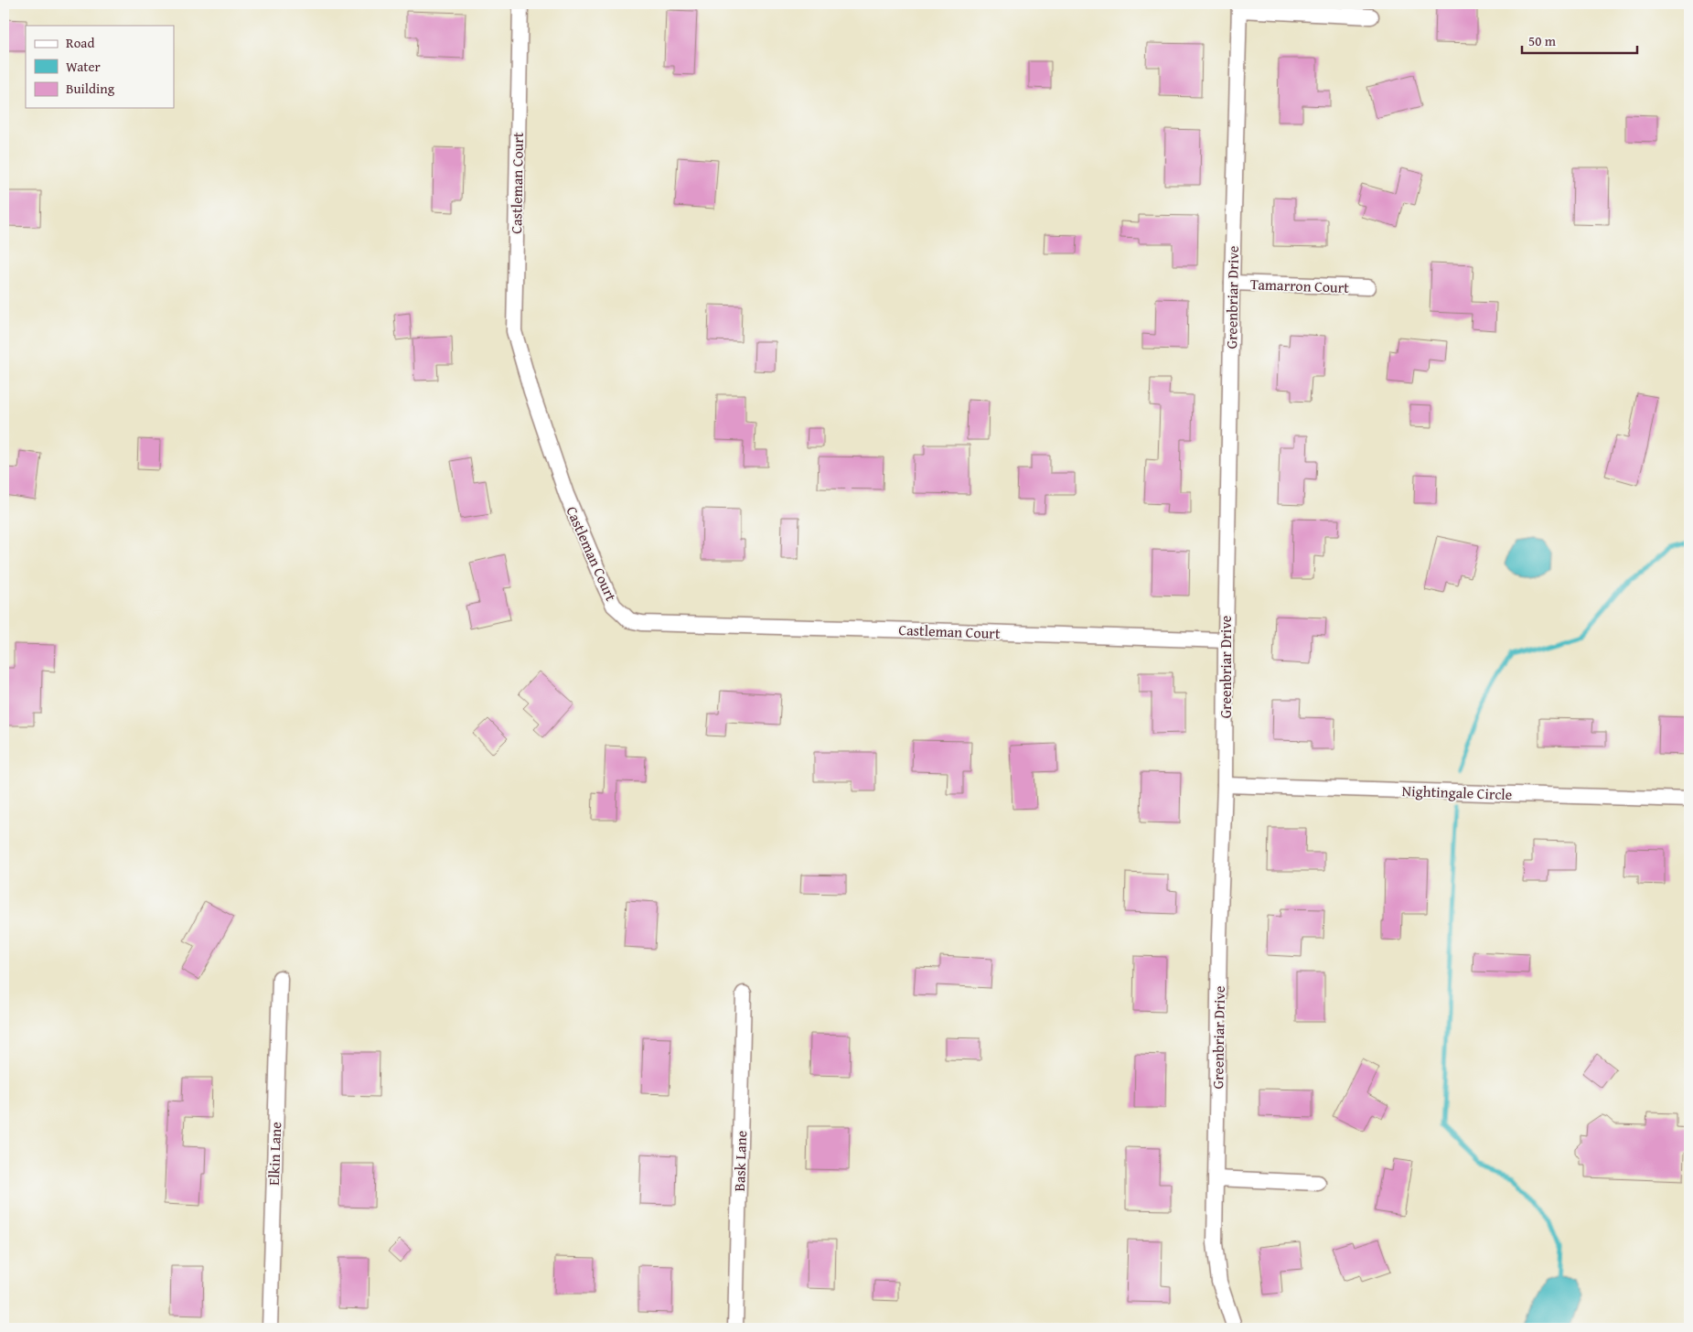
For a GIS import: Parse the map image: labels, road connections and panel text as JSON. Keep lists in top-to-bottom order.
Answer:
{
  "streets": {
    "street": [
      "Castleman Court",
      "Tamarron Court",
      "Greenbriar Drive",
      "Nightingale Circle",
      "Elkin Lane",
      "Bask Lane"
    ]
  },
  "crossings": [
    ["Castleman Court", "Greenbriar Drive"],
    ["Tamarron Court", "Greenbriar Drive"],
    ["Greenbriar Drive", "Nightingale Circle"]
  ],
  "legend": ["Road", "Water", "Building"],
  "scale_bar": "50 m"
}
